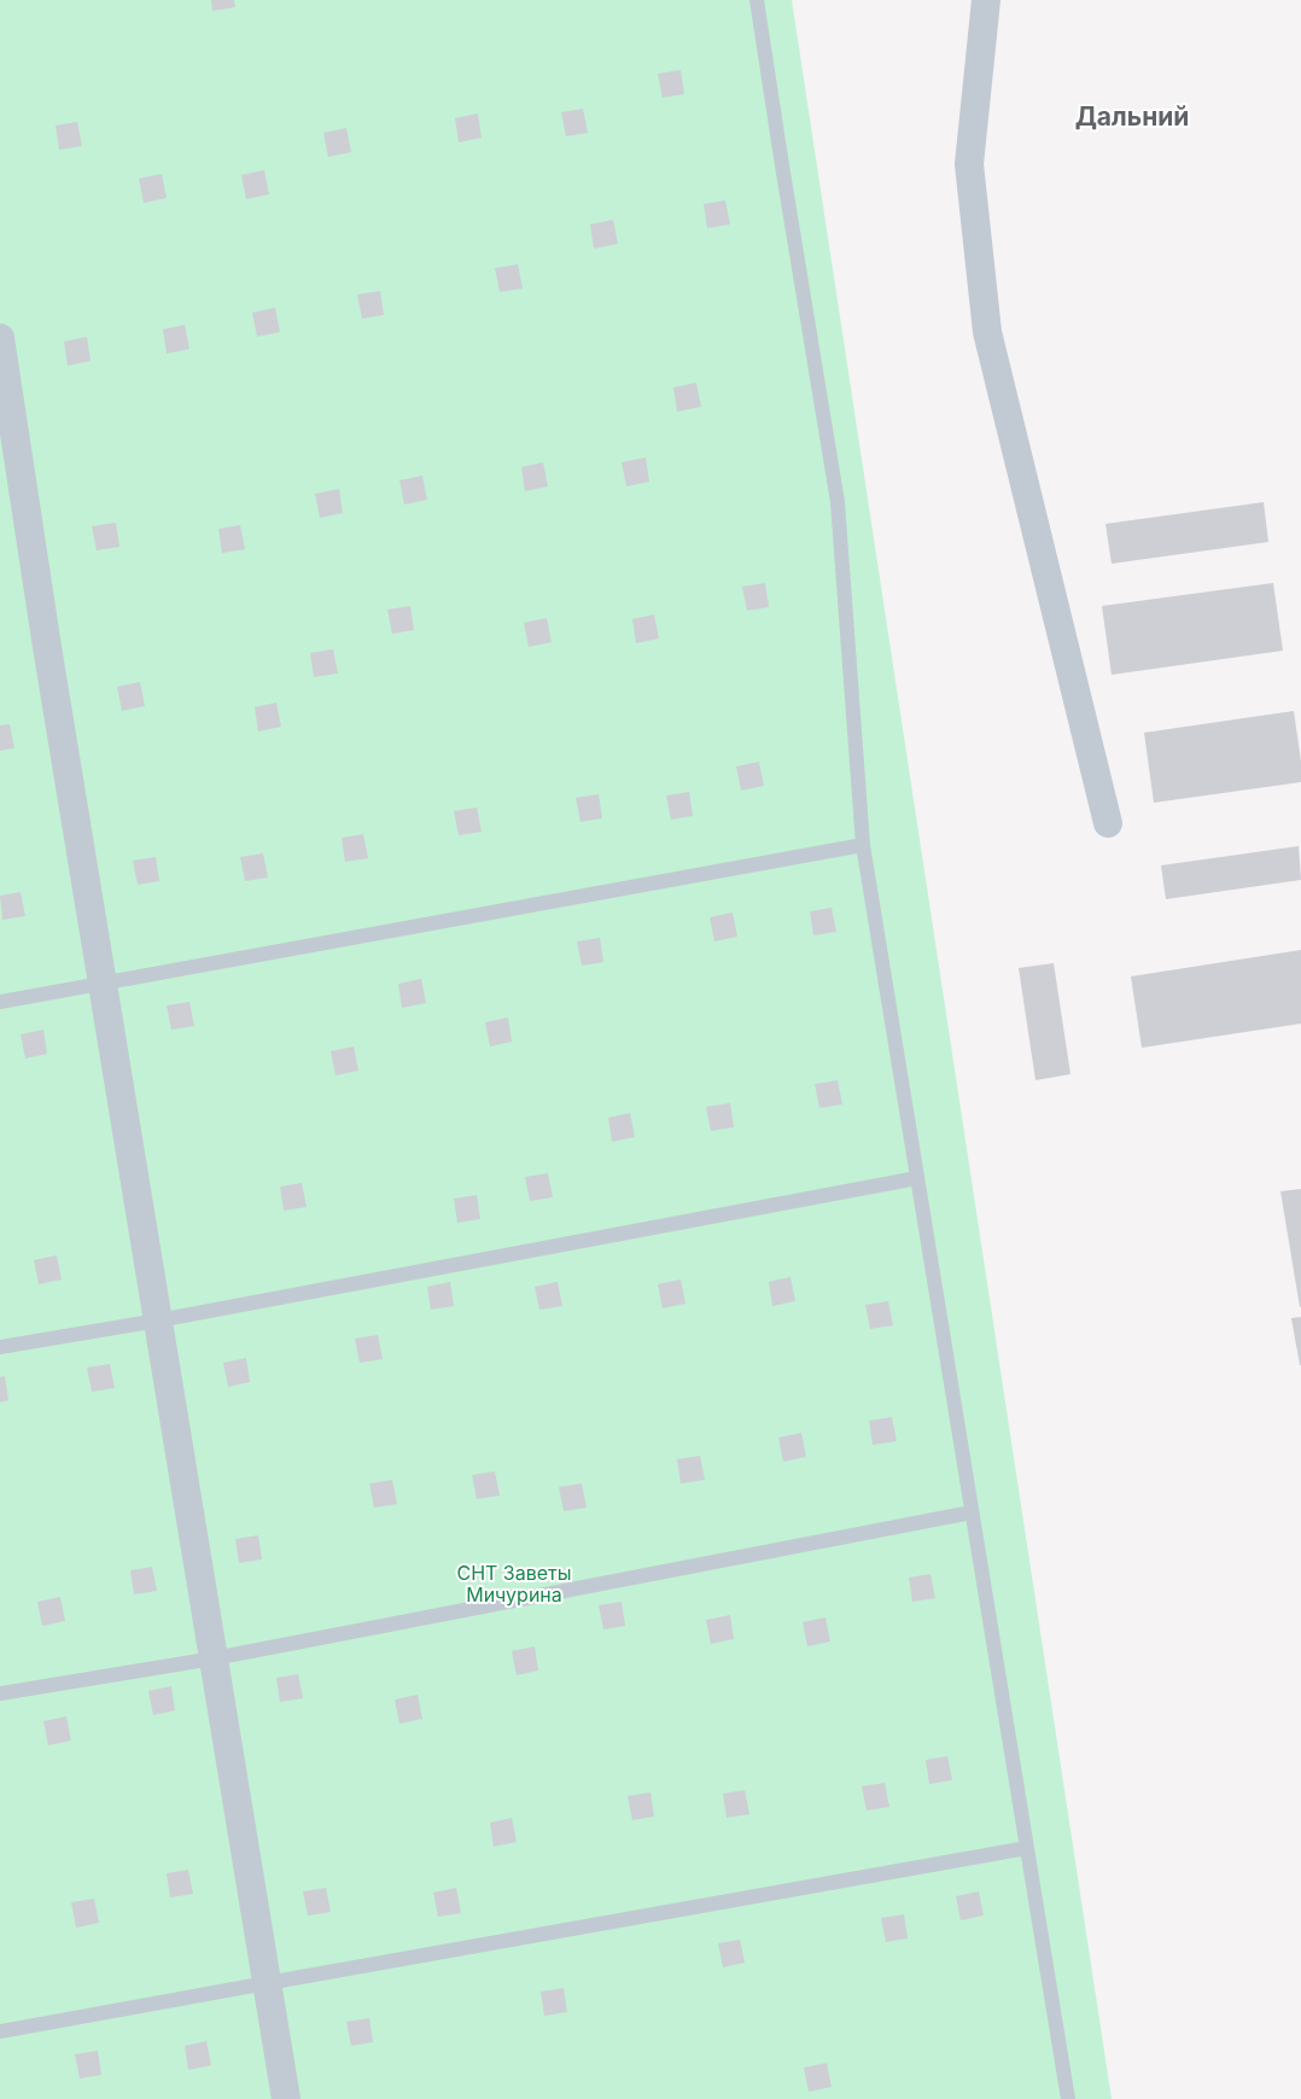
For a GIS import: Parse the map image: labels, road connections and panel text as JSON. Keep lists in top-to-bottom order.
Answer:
{
  "districts": ["Дальний"],
  "parks": ["СНТ Заветы Мичурина"]
}
